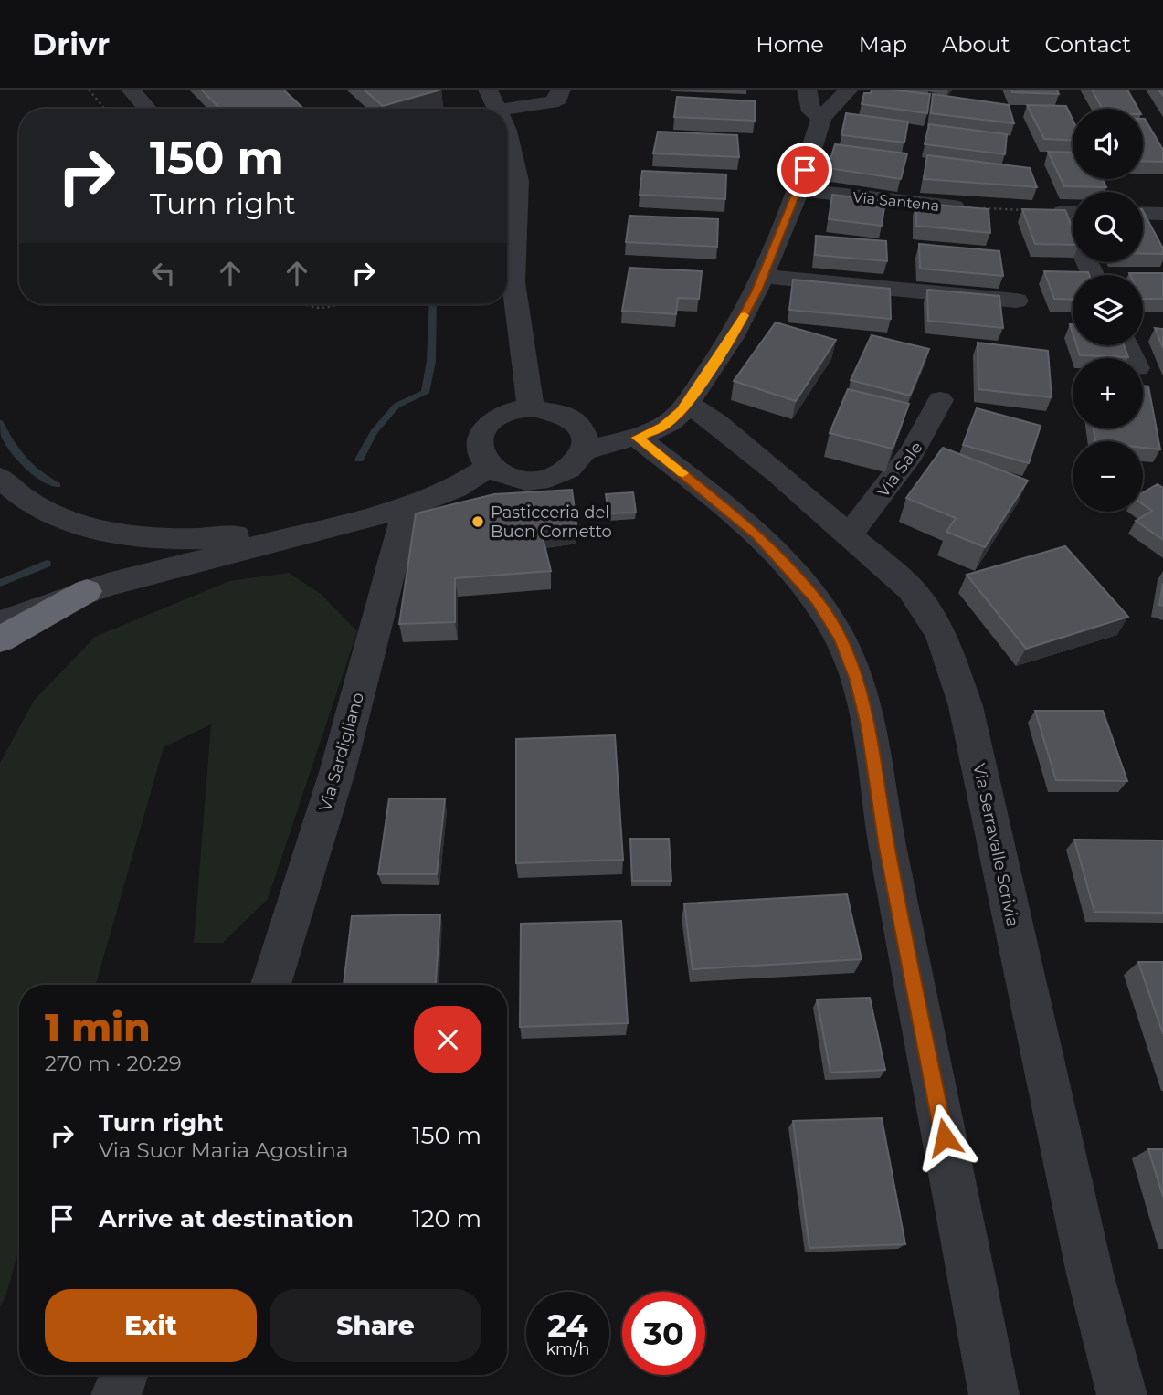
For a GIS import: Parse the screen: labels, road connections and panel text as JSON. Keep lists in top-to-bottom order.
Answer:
{
  "streets": {
    "street": [
      "Via Santena",
      "Via Sale",
      "Via Sardigliano",
      "Via Serravalle Scrivia"
    ]
  },
  "crossings": [
    ["Via Sale", "Via Serravalle Scrivia"]
  ],
  "places": ["Pasticceria del Buon Cornetto"],
  "page": {
    "header": "Drivr",
    "nav": [
      "Home",
      "Map",
      "About",
      "Contact"
    ],
    "map_buttons": ["+", "−"],
    "turn": ["150 m", "Turn right"],
    "heading": ["1 min", "270 m · 20:29"],
    "list": [
      {
        "name": "Turn right",
        "note": "Via Suor Maria Agostina",
        "value": "150 m"
      },
      {
        "name": "Arrive at destination",
        "value": "120 m"
      }
    ],
    "buttons": ["Exit", "Share"],
    "speed": "24 km/h",
    "limit": "30"
  }
}
